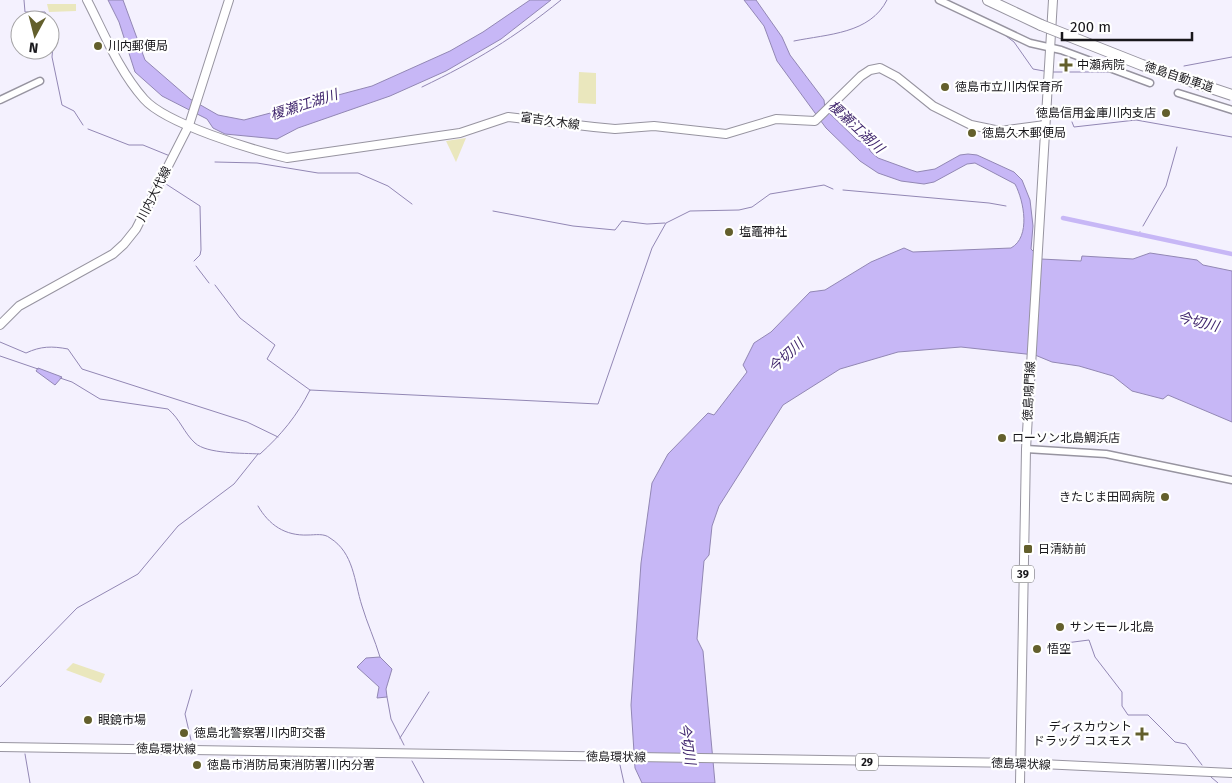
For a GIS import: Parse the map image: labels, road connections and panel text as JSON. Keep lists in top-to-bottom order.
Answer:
{
  "streets": {
    "highway": ["徳島自動車道"],
    "main road": [
      "富吉久木線",
      "川内大代線",
      "徳島鳴門線",
      "39",
      "徳島環状線",
      "29"
    ]
  },
  "crossings": [
    ["富吉久木線", "川内大代線"],
    ["富吉久木線", "徳島鳴門線"],
    ["徳島鳴門線", "徳島環状線"]
  ],
  "water": ["榎瀬江湖川", "今切川"],
  "places": {
    "other": [
      "川内郵便局",
      "徳島市立川内保育所",
      "徳島信用金庫川内支店",
      "徳島久木郵便局",
      "塩竈神社",
      "ローソン北島鯛浜店",
      "きたじま田岡病院",
      "サンモール北島",
      "悟空",
      "眼鏡市場",
      "徳島北警察署川内町交番",
      "徳島市消防局東消防署川内分署"
    ],
    "health": ["中瀬病院", "ディスカウント ドラッグ コスモス"],
    "transit": ["日清紡前"]
  },
  "scale_bar": "200 m",
  "north": "bottom"
}
